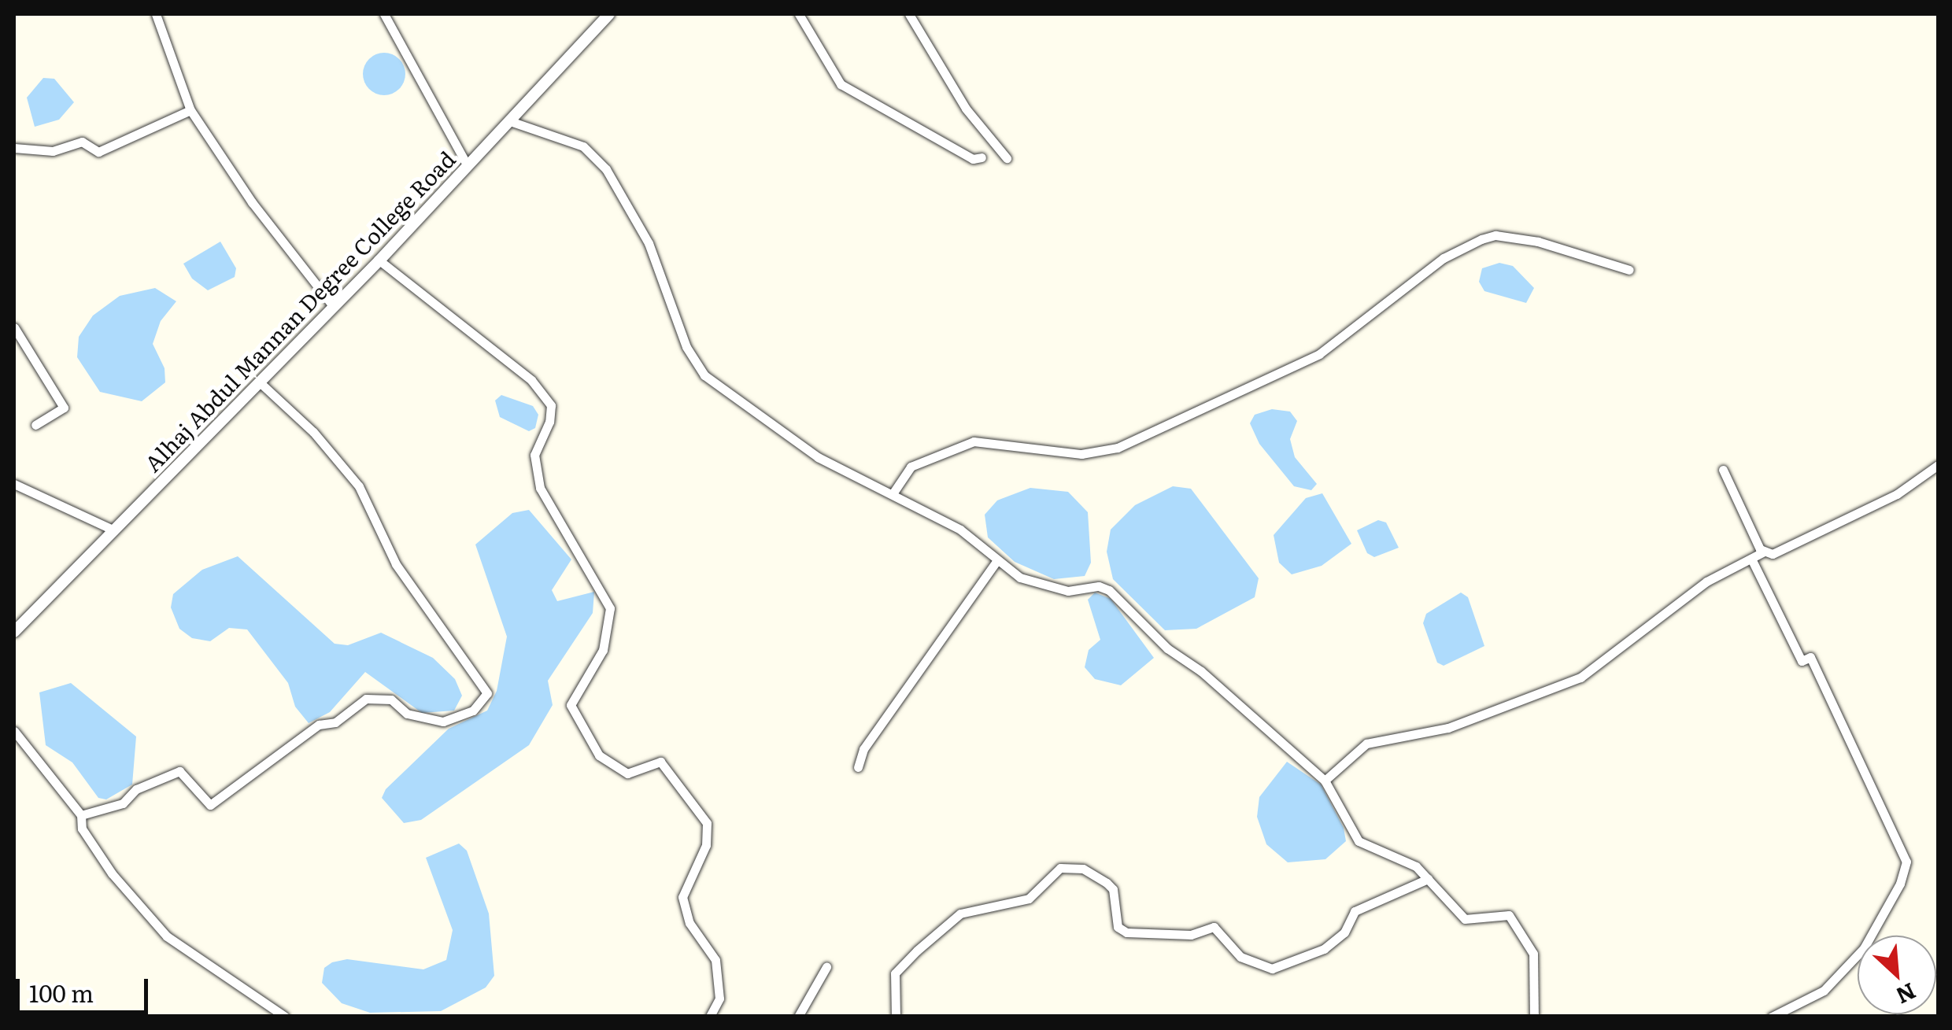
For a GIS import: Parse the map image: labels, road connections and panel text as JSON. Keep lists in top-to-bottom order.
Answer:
{
  "streets": {
    "street": ["Alhaj Abdul Mannan Degree College Road"]
  },
  "scale_bar": "100 m",
  "north": "bottom right"
}
